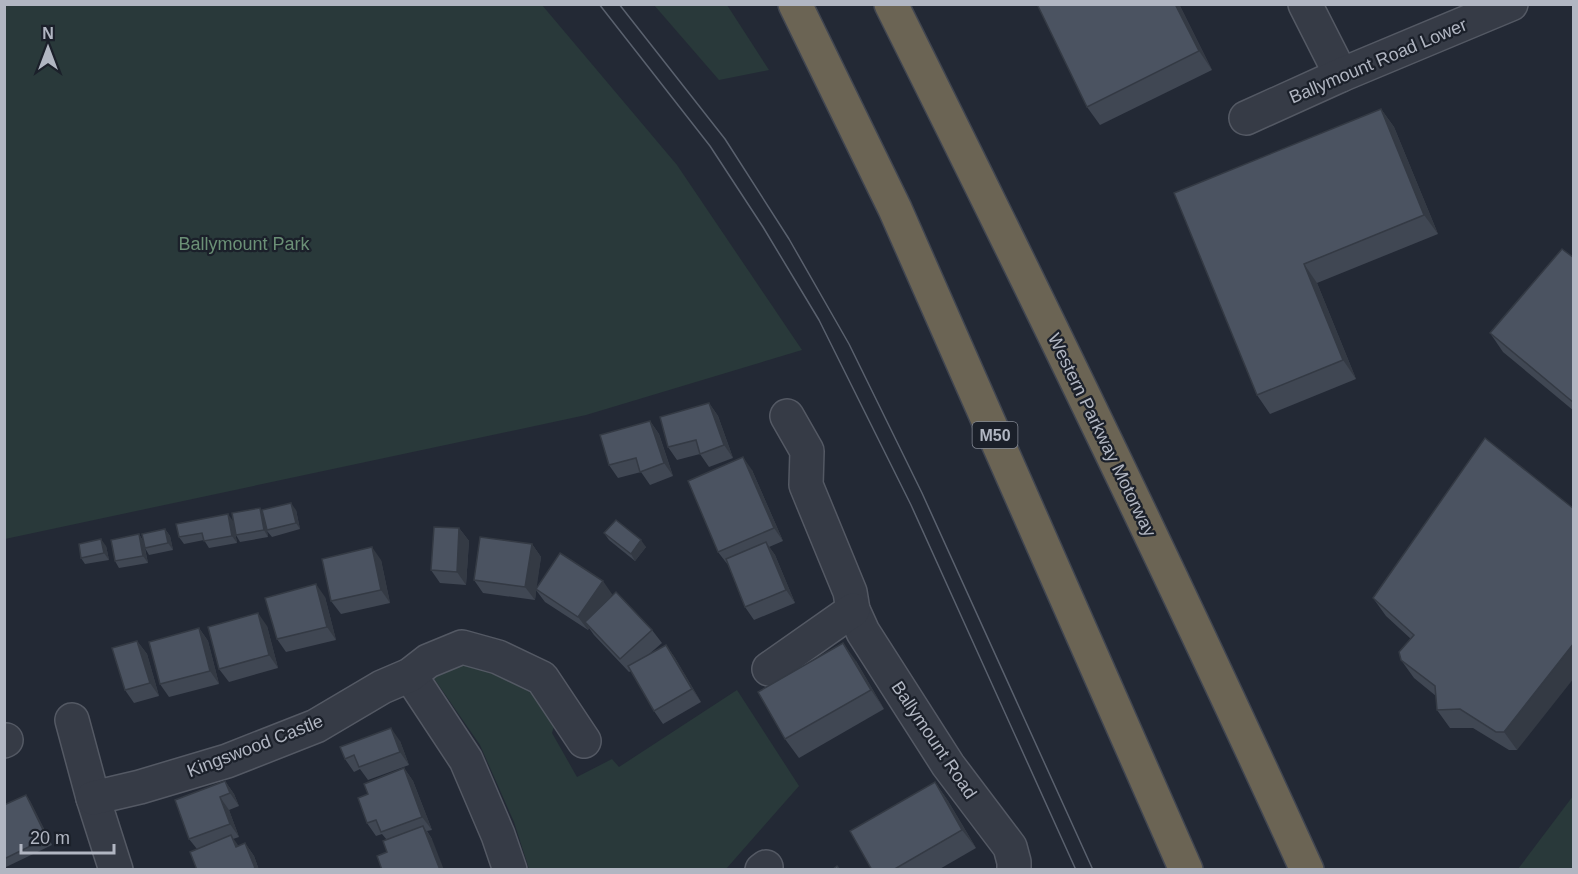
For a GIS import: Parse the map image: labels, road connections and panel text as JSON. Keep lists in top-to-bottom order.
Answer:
{
  "streets": {
    "highway": ["M50", "Western Parkway Motorway"],
    "street": ["Ballymount Road Lower", "Ballymount Road", "Kingswood Castle"]
  },
  "parks": ["Ballymount Park"],
  "scale_bar": "20 m",
  "north": "top"
}
